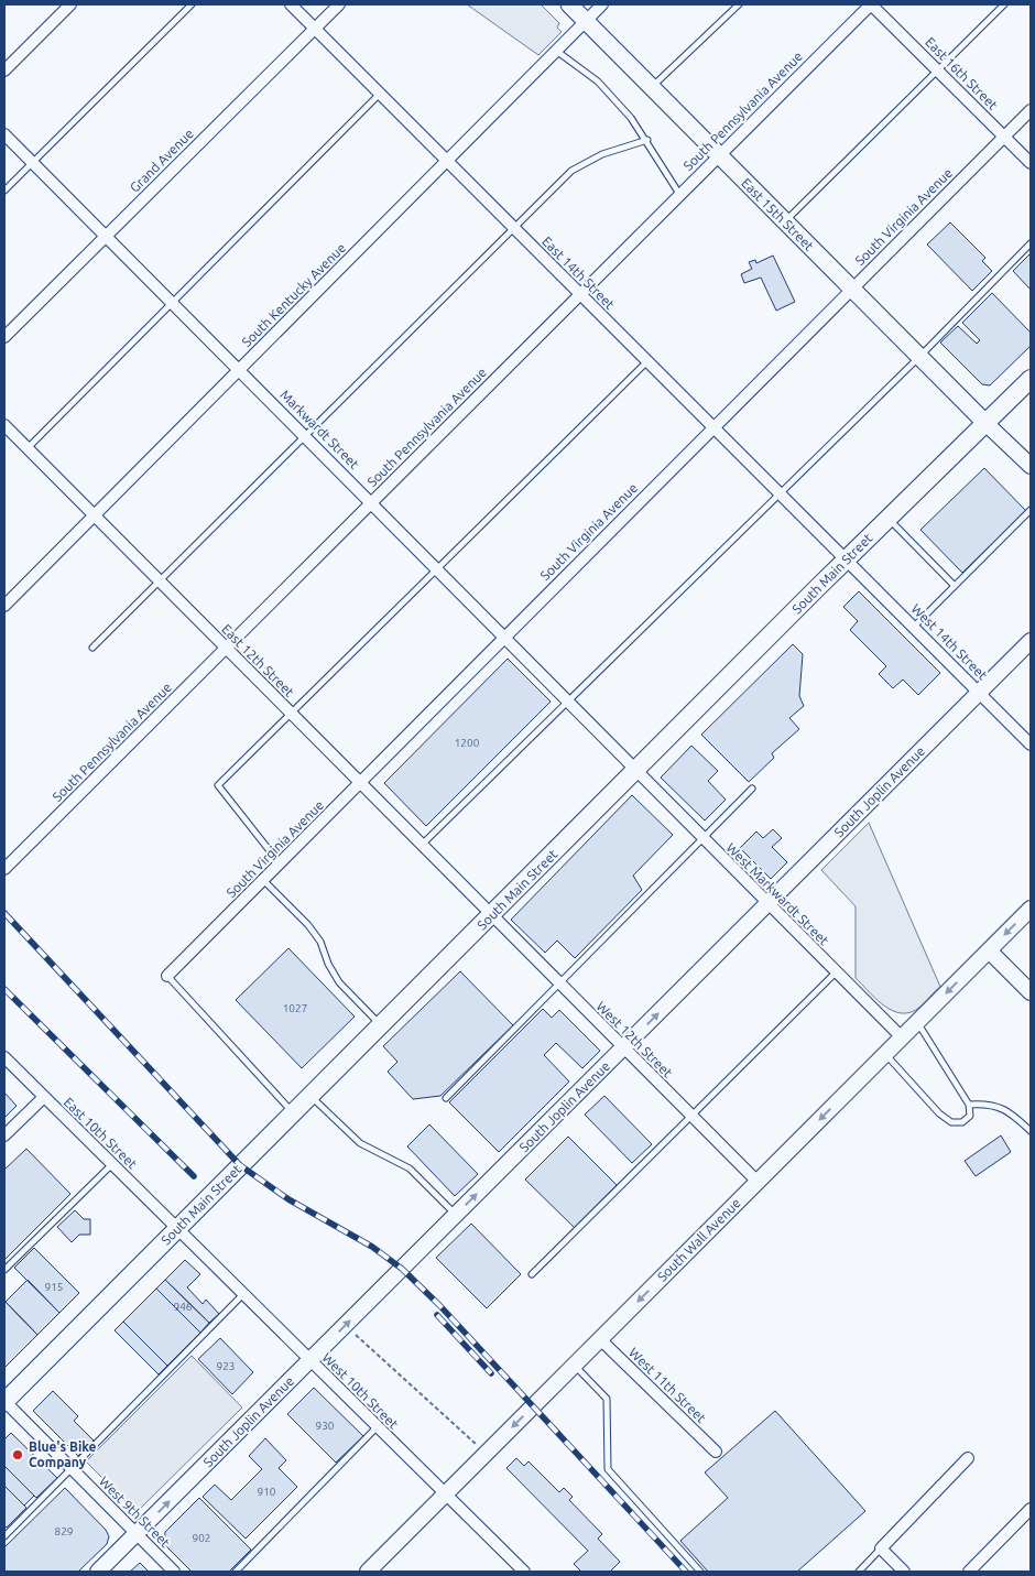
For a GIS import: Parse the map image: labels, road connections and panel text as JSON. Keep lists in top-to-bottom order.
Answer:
{
  "streets": {
    "main road": ["East 15th Street", "South Main Street"],
    "street": [
      "East 16th Street",
      "South Pennsylvania Avenue",
      "Grand Avenue",
      "South Virginia Avenue",
      "East 14th Street",
      "South Kentucky Avenue",
      "Markwardt Street",
      "West 14th Street",
      "East 12th Street",
      "South Joplin Avenue",
      "West Markwardt Street",
      "West 12th Street",
      "East 10th Street",
      "South Wall Avenue",
      "West 11th Street",
      "West 10th Street",
      "West 9th Street"
    ]
  },
  "crossings": [
    ["East 16th Street", "South Pennsylvania Avenue"],
    ["East 16th Street", "South Virginia Avenue"],
    ["South Pennsylvania Avenue", "East 15th Street"],
    ["South Pennsylvania Avenue", "East 14th Street"],
    ["South Pennsylvania Avenue", "Markwardt Street"],
    ["South Pennsylvania Avenue", "East 12th Street"],
    ["Grand Avenue", "East 14th Street"],
    ["Grand Avenue", "Markwardt Street"],
    ["East 15th Street", "South Virginia Avenue"],
    ["East 15th Street", "South Kentucky Avenue"],
    ["East 15th Street", "South Main Street"],
    ["South Virginia Avenue", "East 14th Street"],
    ["South Virginia Avenue", "Markwardt Street"],
    ["South Virginia Avenue", "East 12th Street"],
    ["East 14th Street", "South Kentucky Avenue"],
    ["East 14th Street", "South Main Street"],
    ["East 14th Street", "West 14th Street"],
    ["South Kentucky Avenue", "Markwardt Street"],
    ["South Kentucky Avenue", "East 12th Street"],
    ["Markwardt Street", "South Main Street"],
    ["Markwardt Street", "West Markwardt Street"],
    ["South Main Street", "West 14th Street"],
    ["South Main Street", "East 12th Street"],
    ["South Main Street", "West Markwardt Street"],
    ["South Main Street", "West 12th Street"],
    ["South Main Street", "East 10th Street"],
    ["South Main Street", "West 10th Street"],
    ["South Main Street", "West 9th Street"],
    ["West 14th Street", "South Joplin Avenue"],
    ["East 12th Street", "West 12th Street"],
    ["South Joplin Avenue", "West Markwardt Street"],
    ["South Joplin Avenue", "West 12th Street"],
    ["South Joplin Avenue", "West 10th Street"],
    ["South Joplin Avenue", "West 9th Street"],
    ["West Markwardt Street", "South Wall Avenue"],
    ["West 12th Street", "South Wall Avenue"],
    ["East 10th Street", "West 10th Street"],
    ["South Wall Avenue", "West 11th Street"],
    ["South Wall Avenue", "West 10th Street"]
  ],
  "one_way": ["South Joplin Avenue", "South Wall Avenue"],
  "places": ["Blue's Bike Company"],
  "house_numbers": [
    "1200",
    "1027",
    "915",
    "946",
    "923",
    "930",
    "910",
    "829",
    "902"
  ]
}
